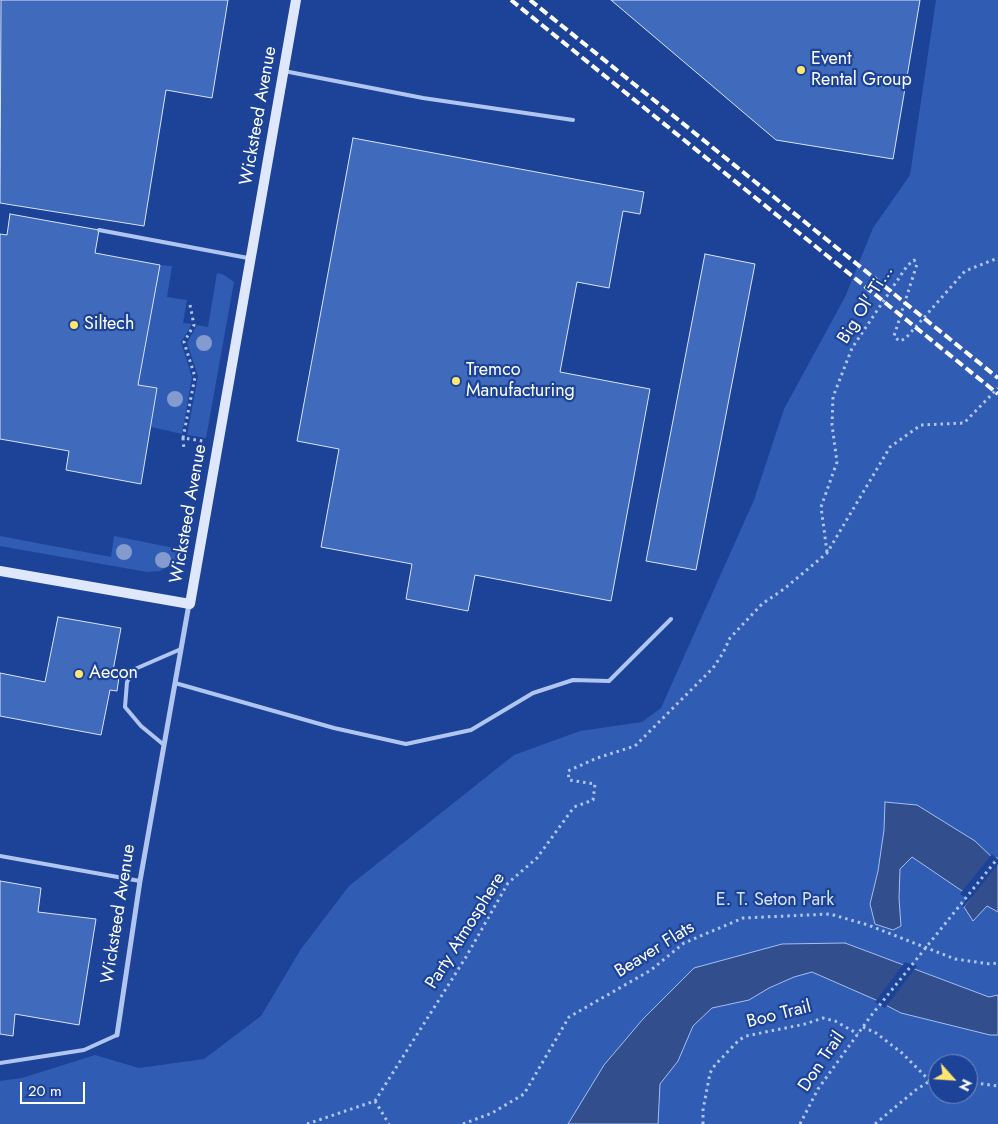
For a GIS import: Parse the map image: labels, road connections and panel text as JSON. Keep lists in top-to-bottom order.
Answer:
{
  "streets": {
    "street": ["Wicksteed Avenue"],
    "path": [
      "Big Ol' Ti...",
      "Party Atmosphere",
      "Beaver Flats",
      "Boo Trail",
      "Don Trail"
    ]
  },
  "crossings": [
    ["Big Ol' Ti...", "Party Atmosphere"],
    ["Beaver Flats", "Don Trail"],
    ["Boo Trail", "Don Trail"]
  ],
  "parks": ["E. T. Seton Park"],
  "places": [
    "Event Rental Group",
    "Siltech",
    "Tremco Manufacturing",
    "Aecon"
  ],
  "scale_bar": "20 m",
  "north": "bottom right"
}
